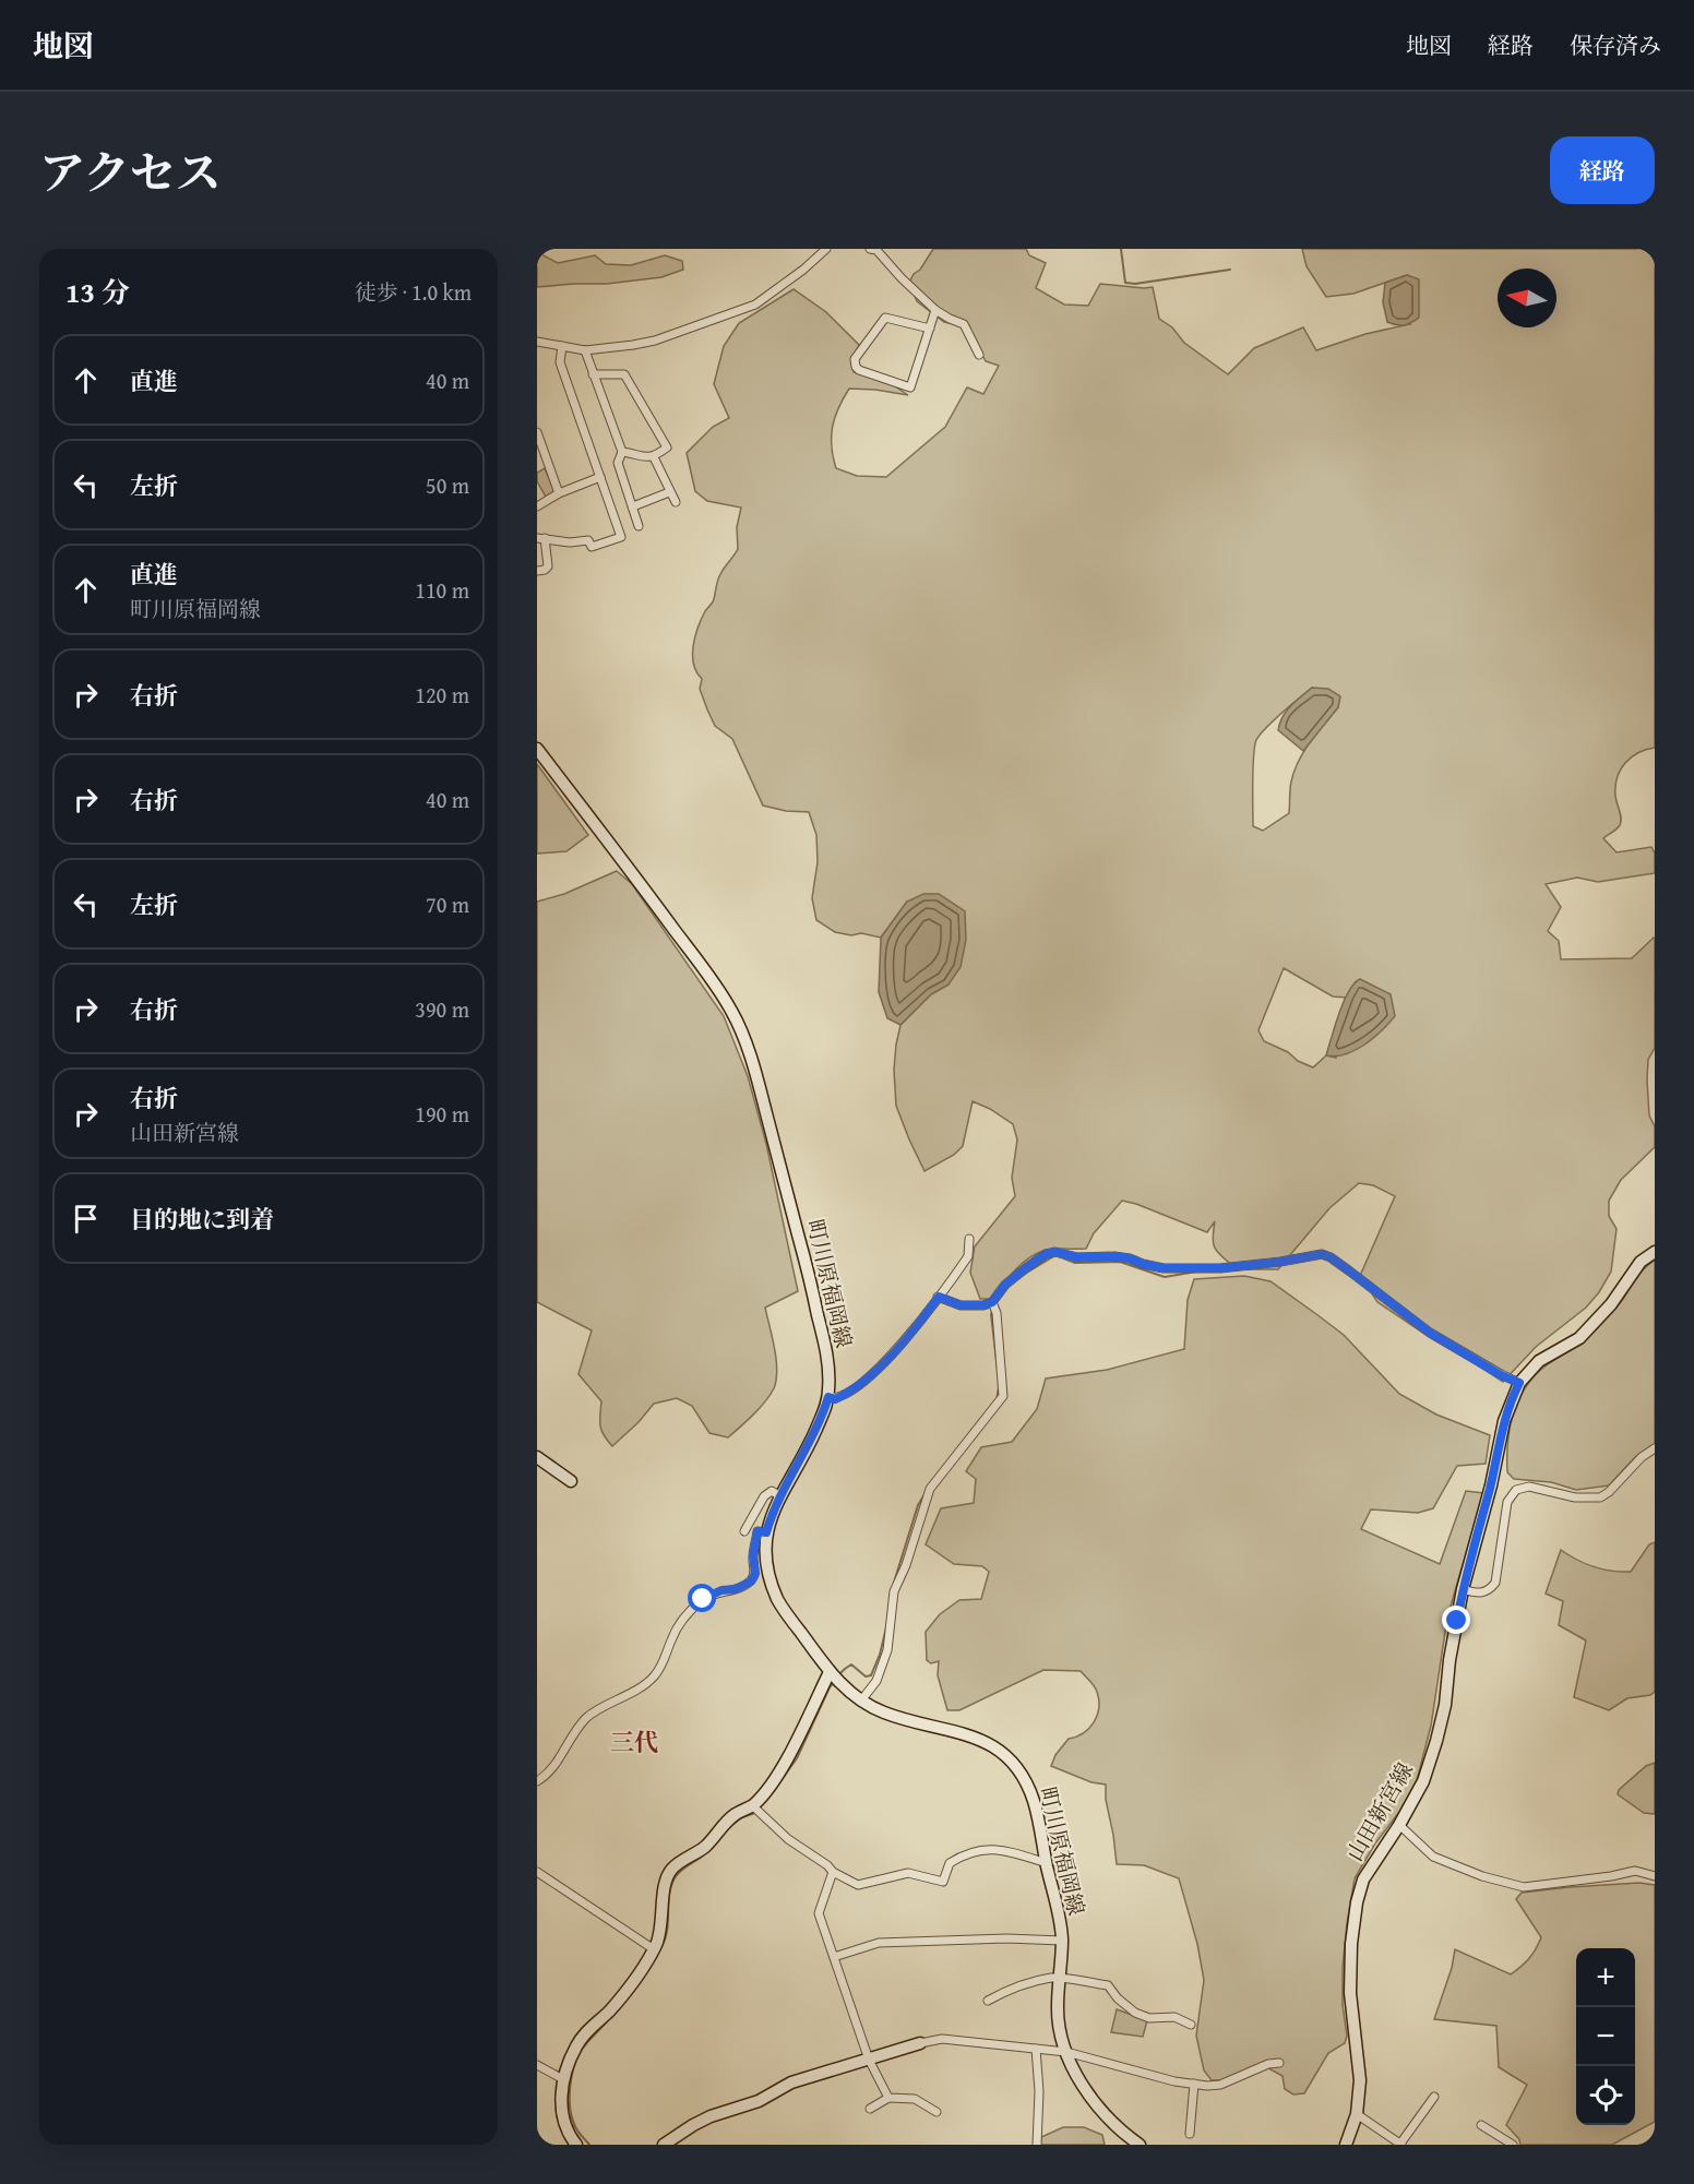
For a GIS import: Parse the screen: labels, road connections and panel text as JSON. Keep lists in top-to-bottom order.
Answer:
{
  "streets": {
    "main road": ["町川原福岡線", "山田新宮線"]
  },
  "districts": ["三代"],
  "north": "left",
  "page": {
    "header": "地図",
    "nav": ["地図", "経路", "保存済み"],
    "title": "アクセス",
    "buttons": "経路",
    "heading": ["13 分", "徒歩 · 1.0 km"],
    "list": [
      ["直進", "40 m"],
      ["左折", "50 m"],
      ["直進", "町川原福岡線", "110 m"],
      ["右折", "120 m"],
      ["右折", "40 m"],
      ["左折", "70 m"],
      ["右折", "390 m"],
      ["右折", "山田新宮線", "190 m"],
      "目的地に到着"
    ],
    "map_buttons": ["+", "−"]
  }
}
